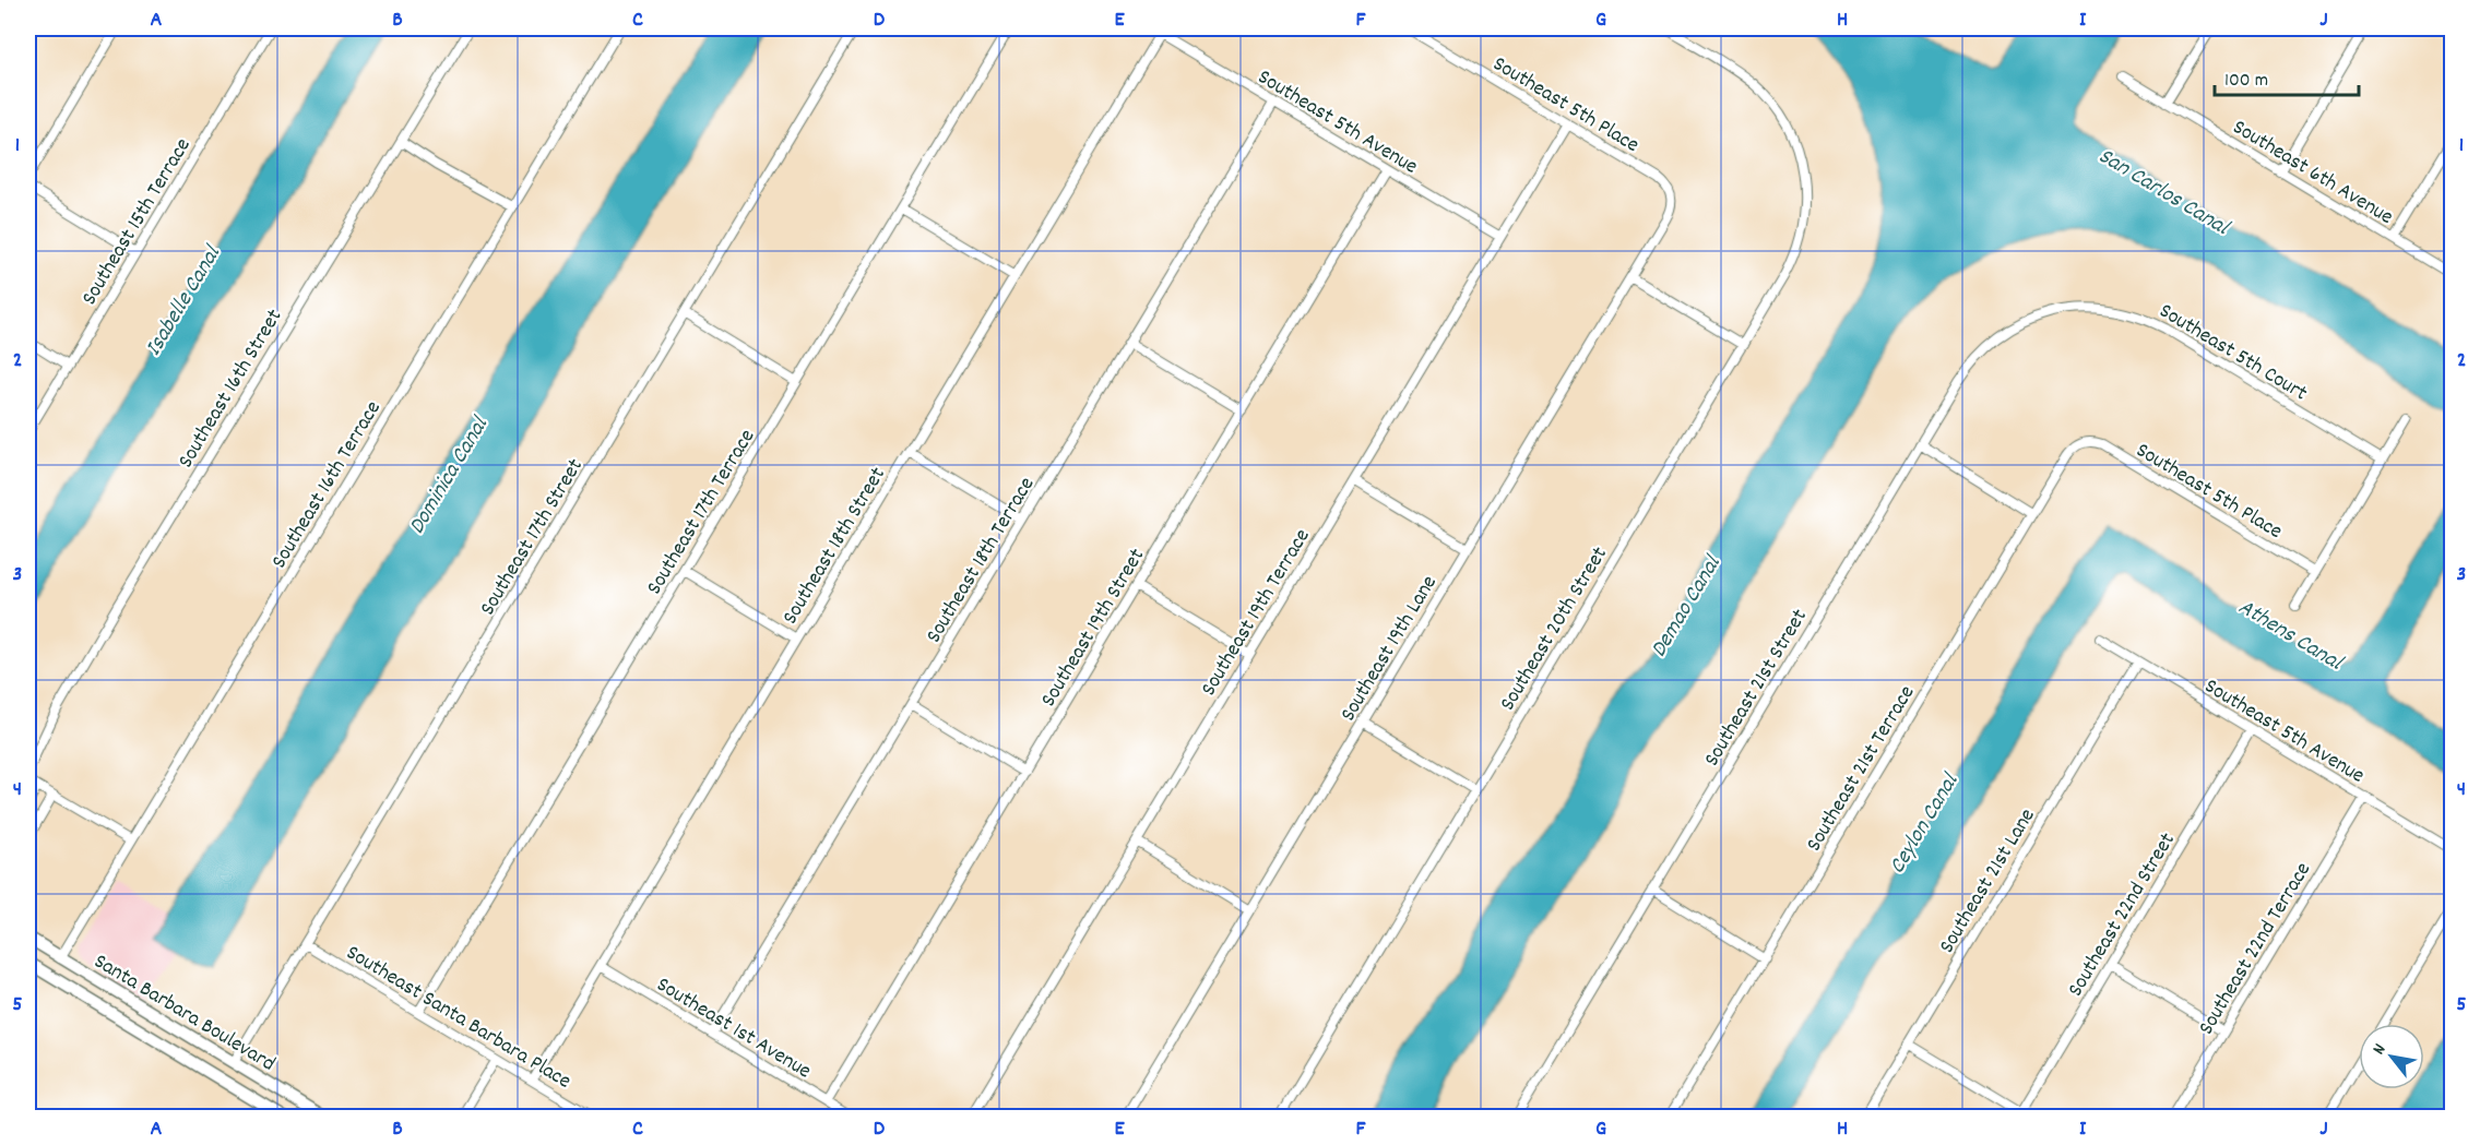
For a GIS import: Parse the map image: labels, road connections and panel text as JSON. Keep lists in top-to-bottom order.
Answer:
{
  "streets": {
    "main road": ["Santa Barbara Boulevard"],
    "street": [
      "Southeast 5th Place",
      "Southeast 5th Avenue",
      "Southeast 6th Avenue",
      "Southeast 15th Terrace",
      "Southeast 5th Court",
      "Southeast 16th Street",
      "Southeast 16th Terrace",
      "Southeast 17th Terrace",
      "Southeast 17th Street",
      "Southeast 18th Street",
      "Southeast 18th Terrace",
      "Southeast 19th Terrace",
      "Southeast 19th Street",
      "Southeast 20th Street",
      "Southeast 19th Lane",
      "Southeast 21st Street",
      "Southeast 21st Terrace",
      "Southeast 21st Lane",
      "Southeast 22nd Street",
      "Southeast 22nd Terrace",
      "Southeast Santa Barbara Place",
      "Southeast 1st Avenue"
    ]
  },
  "crossings": [
    ["Southeast 5th Place", "Southeast 19th Terrace"],
    ["Southeast 5th Place", "Southeast 19th Lane"],
    ["Southeast 5th Place", "Southeast 21st Terrace"],
    ["Southeast 5th Avenue", "Southeast 18th Street"],
    ["Southeast 5th Avenue", "Southeast 18th Terrace"],
    ["Southeast 5th Avenue", "Southeast 19th Terrace"],
    ["Southeast 5th Avenue", "Southeast 19th Street"],
    ["Southeast 5th Avenue", "Southeast 21st Lane"],
    ["Southeast 5th Avenue", "Southeast 22nd Street"],
    ["Southeast 5th Avenue", "Southeast 22nd Terrace"],
    ["Southeast 5th Court", "Southeast 21st Street"],
    ["Southeast 16th Terrace", "Santa Barbara Boulevard"],
    ["Southeast 17th Terrace", "Southeast Santa Barbara Place"],
    ["Southeast 17th Street", "Santa Barbara Boulevard"],
    ["Southeast 17th Street", "Southeast Santa Barbara Place"],
    ["Southeast 18th Street", "Southeast Santa Barbara Place"],
    ["Southeast 18th Street", "Southeast 1st Avenue"],
    ["Southeast 18th Terrace", "Southeast 1st Avenue"],
    ["Southeast 19th Street", "Southeast 1st Avenue"]
  ],
  "water": [
    "San Carlos Canal",
    "Isabelle Canal",
    "Dominica Canal",
    "Demao Canal",
    "Athens Canal",
    "Ceylon Canal"
  ],
  "scale_bar": "100 m",
  "north": "top left",
  "grid": {
    "columns": [
      "A",
      "B",
      "C",
      "D",
      "E",
      "F",
      "G",
      "H",
      "I",
      "J"
    ],
    "rows": [
      "1",
      "2",
      "3",
      "4",
      "5"
    ]
  }
}
